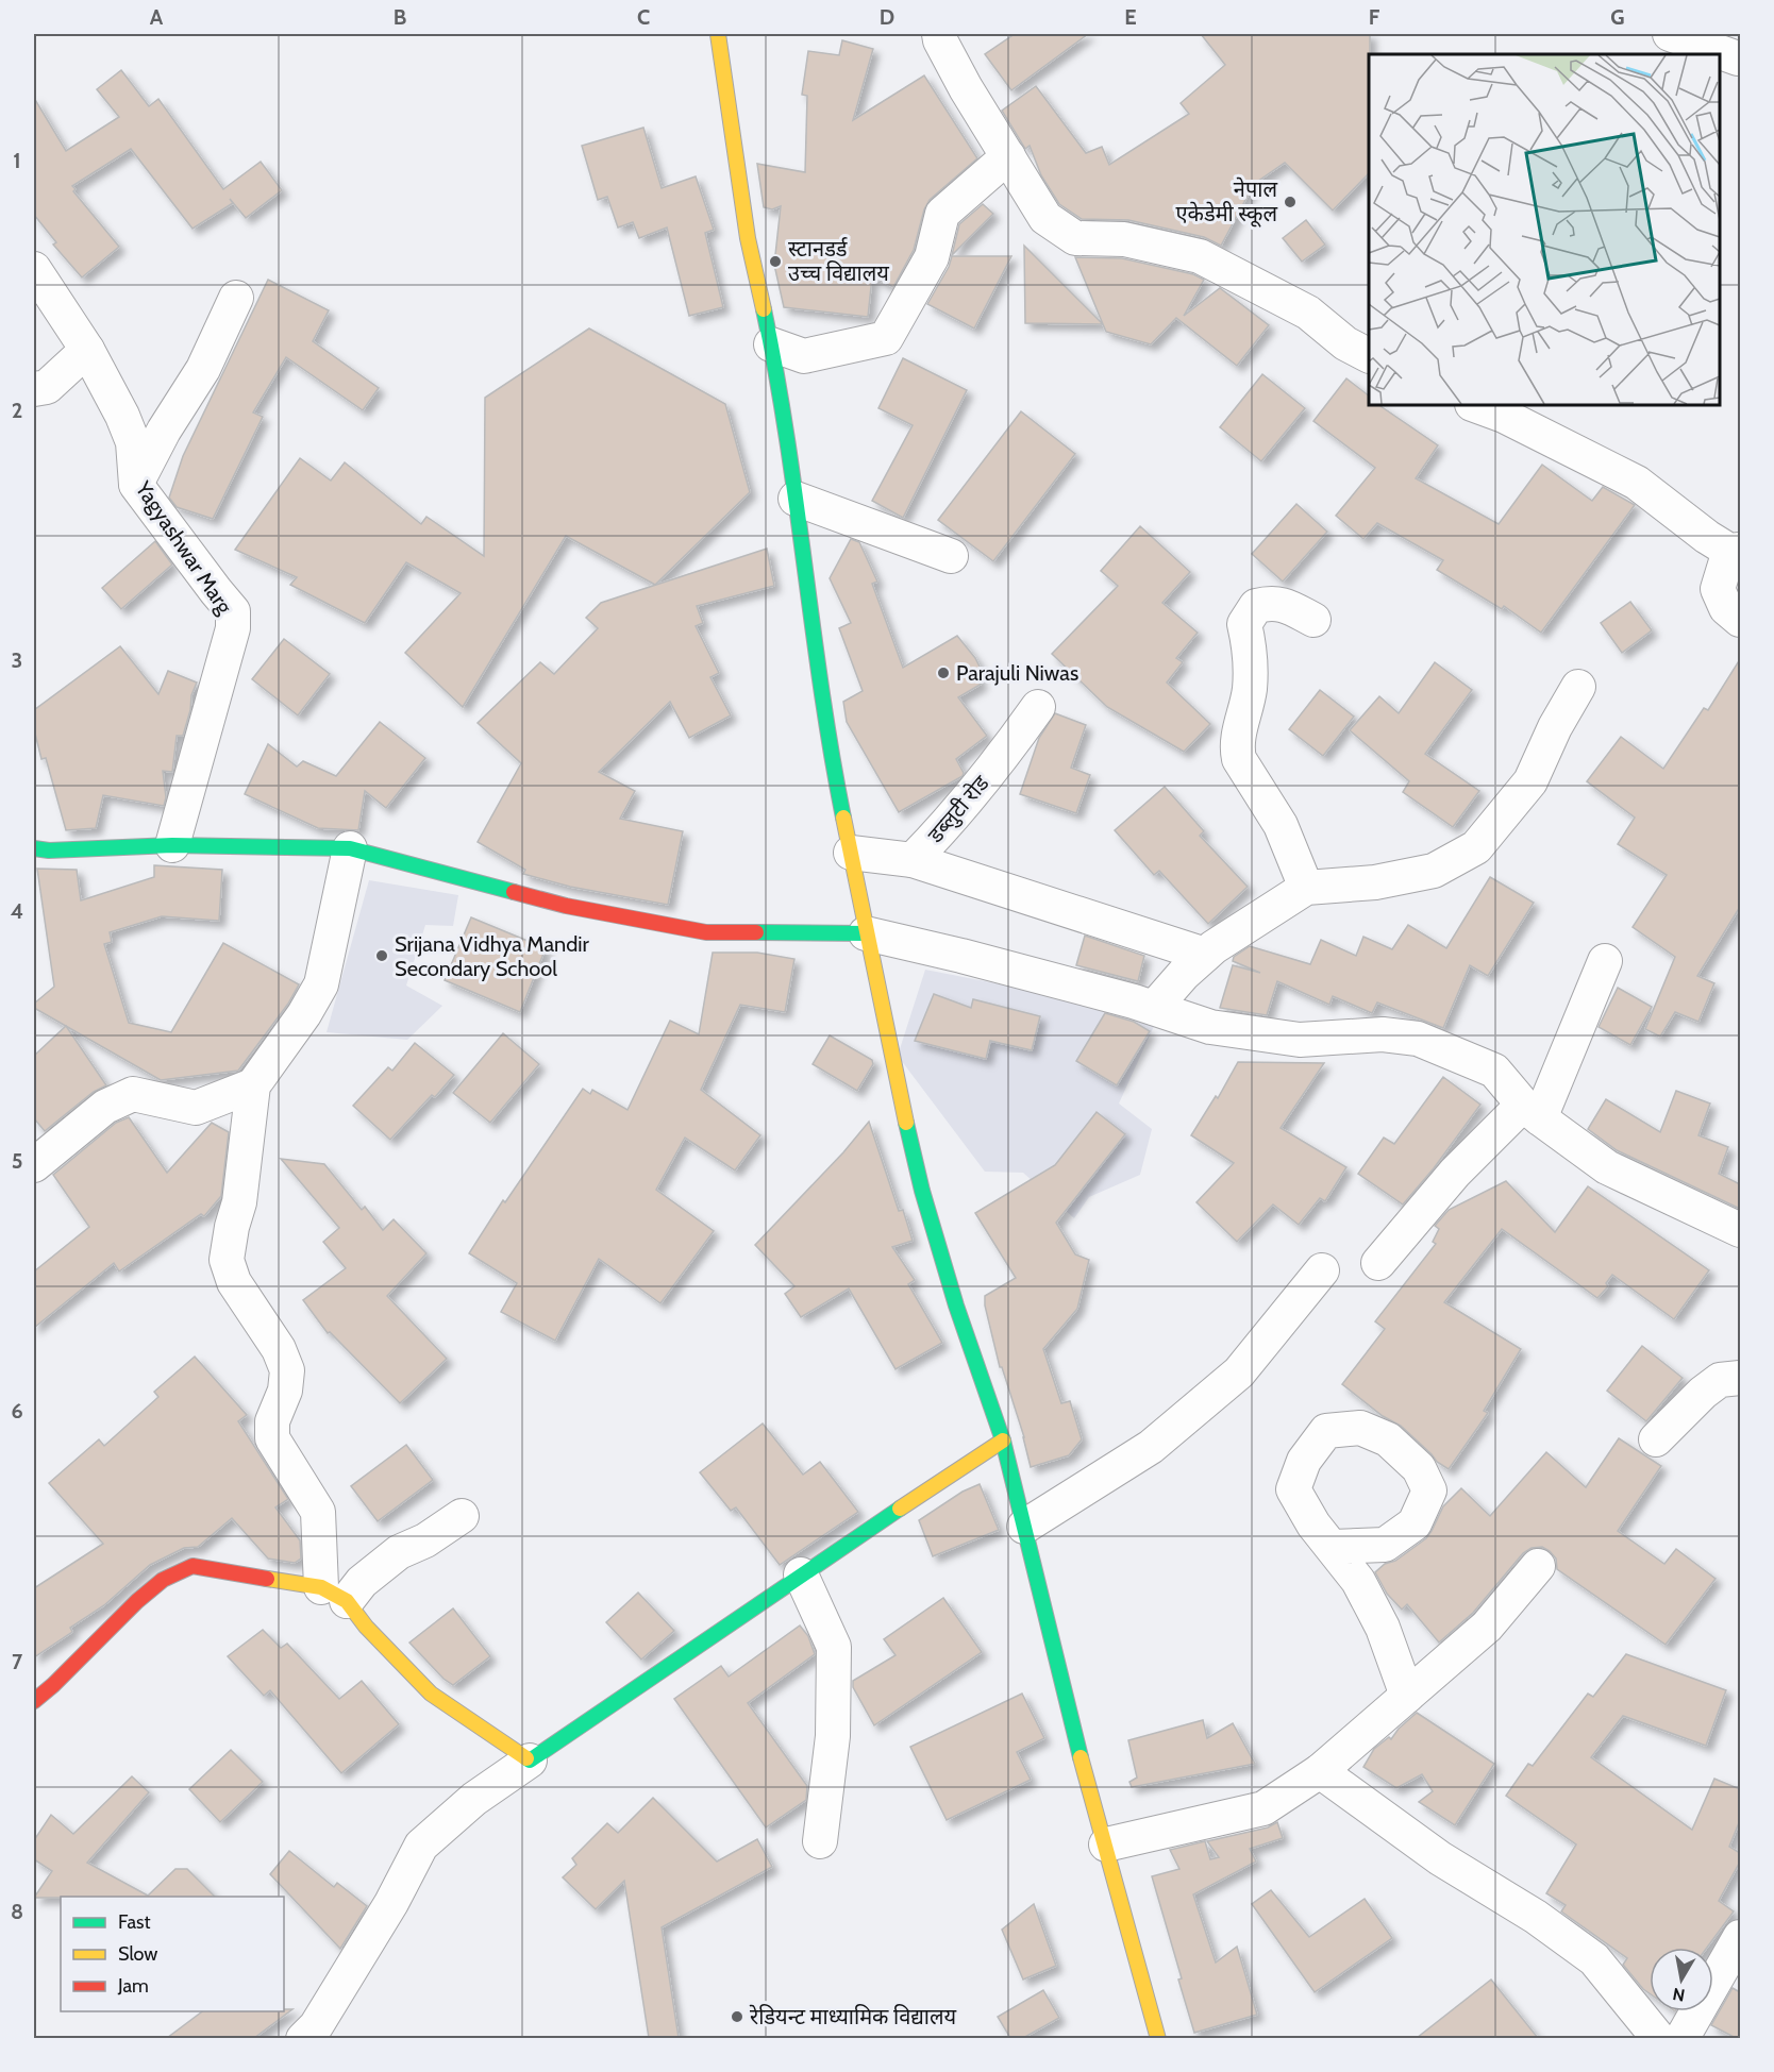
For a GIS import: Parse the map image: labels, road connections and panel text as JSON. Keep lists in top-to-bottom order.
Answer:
{
  "streets": {
    "street": ["Yagyashwar Marg", "डब्लुटी रोड"]
  },
  "places": [
    "नेपाल एकेडेमी स्कूल",
    "स्टानडर्ड उच्च विद्यालय",
    "Parajuli Niwas",
    "Srijana Vidhya Mandir Secondary School",
    "रेडियन्ट माध्यामिक विद्यालय"
  ],
  "legend": ["Fast", "Slow", "Jam"],
  "north": "bottom",
  "grid": {
    "columns": [
      "A",
      "B",
      "C",
      "D",
      "E",
      "F",
      "G"
    ],
    "rows": [
      "1",
      "2",
      "3",
      "4",
      "5",
      "6",
      "7",
      "8"
    ]
  }
}
